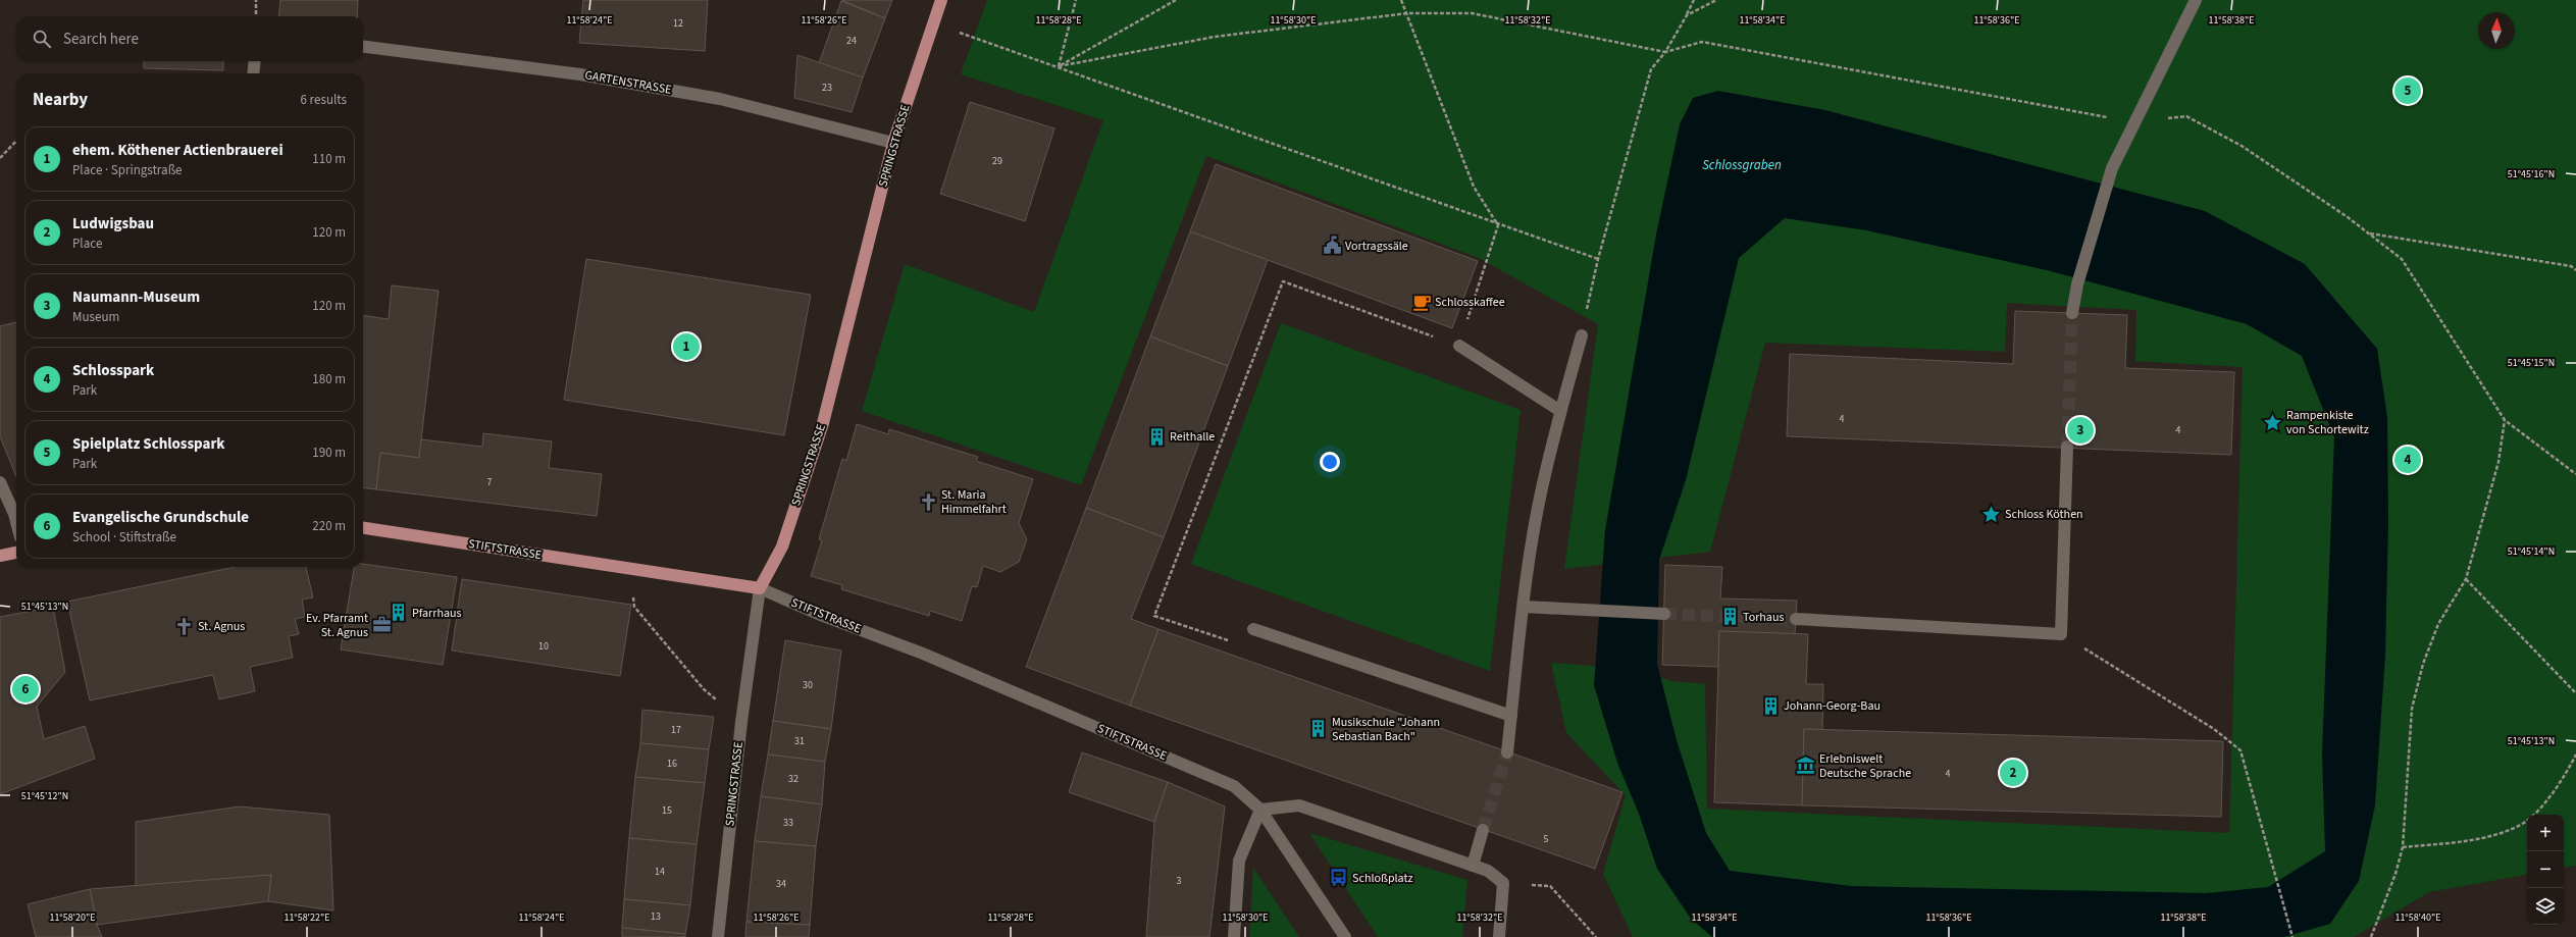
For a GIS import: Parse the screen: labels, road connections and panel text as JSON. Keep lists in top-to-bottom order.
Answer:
{
  "streets": {
    "main road": ["SPRINGSTRASSE", "STIFTSTRASSE"],
    "street": ["GARTENSTRASSE"]
  },
  "crossings": [
    ["GARTENSTRASSE", "SPRINGSTRASSE"],
    ["SPRINGSTRASSE", "STIFTSTRASSE"]
  ],
  "water": ["Schlossgraben"],
  "places": {
    "public building": ["Vortragssäle"],
    "cafe": ["Schlosskaffee"],
    "place": ["Rampenkiste von Schortewitz", "Schloss Köthen"],
    "building": [
      "Reithalle",
      "Pfarrhaus",
      "Torhaus",
      "Johann-Georg-Bau",
      "Musikschule \"Johann Sebastian Bach\""
    ],
    "church": ["St. Maria Himmelfahrt", "St. Agnus"],
    "office": ["Ev. Pfarramt St. Agnus"],
    "museum": ["Erlebniswelt Deutsche Sprache"],
    "bus stop": ["Schloßplatz"]
  },
  "house_numbers": [
    "12",
    "24",
    "23",
    "29",
    "4",
    "4",
    "7",
    "10",
    "30",
    "17",
    "31",
    "16",
    "4",
    "32",
    "15",
    "33",
    "5",
    "14",
    "3",
    "34",
    "13"
  ],
  "north": "top",
  "page": {
    "search": "Search here",
    "heading": ["Nearby", "6 results"],
    "pins": [
      "5",
      "1",
      "3",
      "4",
      "6",
      "2"
    ],
    "list": [
      {
        "mark": "1",
        "name": "ehem. Köthener Actienbrauerei",
        "note": "Place · Springstraße",
        "value": "110 m"
      },
      {
        "mark": "2",
        "name": "Ludwigsbau",
        "note": "Place",
        "value": "120 m"
      },
      {
        "mark": "3",
        "name": "Naumann-Museum",
        "note": "Museum",
        "value": "120 m"
      },
      {
        "mark": "4",
        "name": "Schlosspark",
        "note": "Park",
        "value": "180 m"
      },
      {
        "mark": "5",
        "name": "Spielplatz Schlosspark",
        "note": "Park",
        "value": "190 m"
      },
      {
        "mark": "6",
        "name": "Evangelische Grundschule",
        "note": "School · Stiftstraße",
        "value": "220 m"
      }
    ],
    "map_buttons": ["+", "−"]
  },
  "coordinates": [
    "11°58'24\"E",
    "11°58'26\"E",
    "11°58'28\"E",
    "11°58'30\"E",
    "11°58'32\"E",
    "11°58'34\"E",
    "11°58'36\"E",
    "11°58'38\"E",
    "51°45'16\"N",
    "51°45'15\"N",
    "51°45'14\"N",
    "51°45'13\"N",
    "51°45'12\"N",
    "11°58'20\"E",
    "11°58'22\"E",
    "11°58'40\"E"
  ]
}
